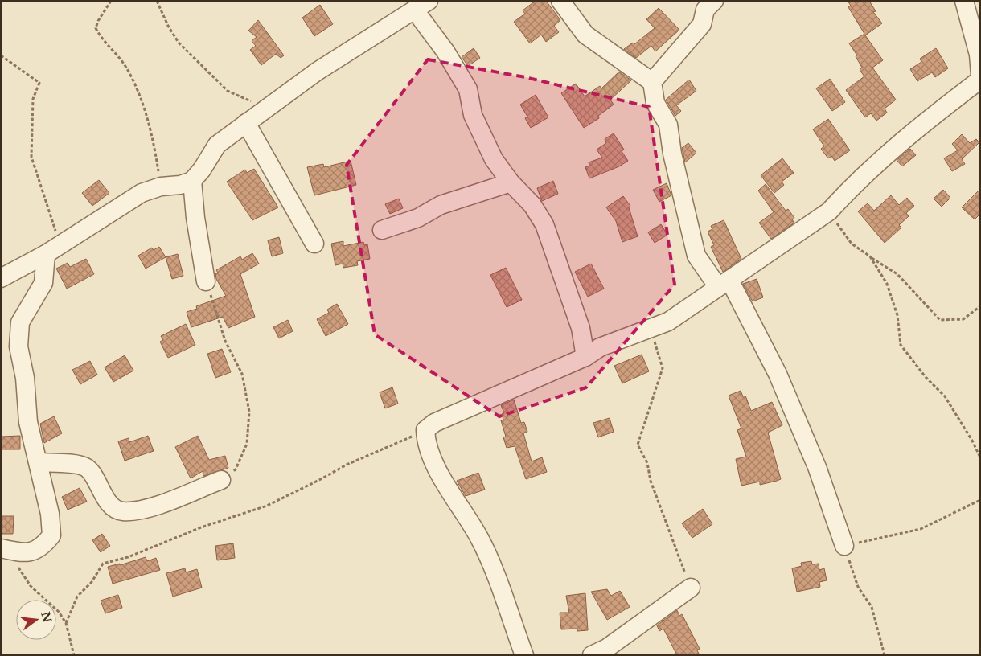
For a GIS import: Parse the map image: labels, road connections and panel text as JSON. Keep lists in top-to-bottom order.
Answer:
{
  "north": "right"
}
